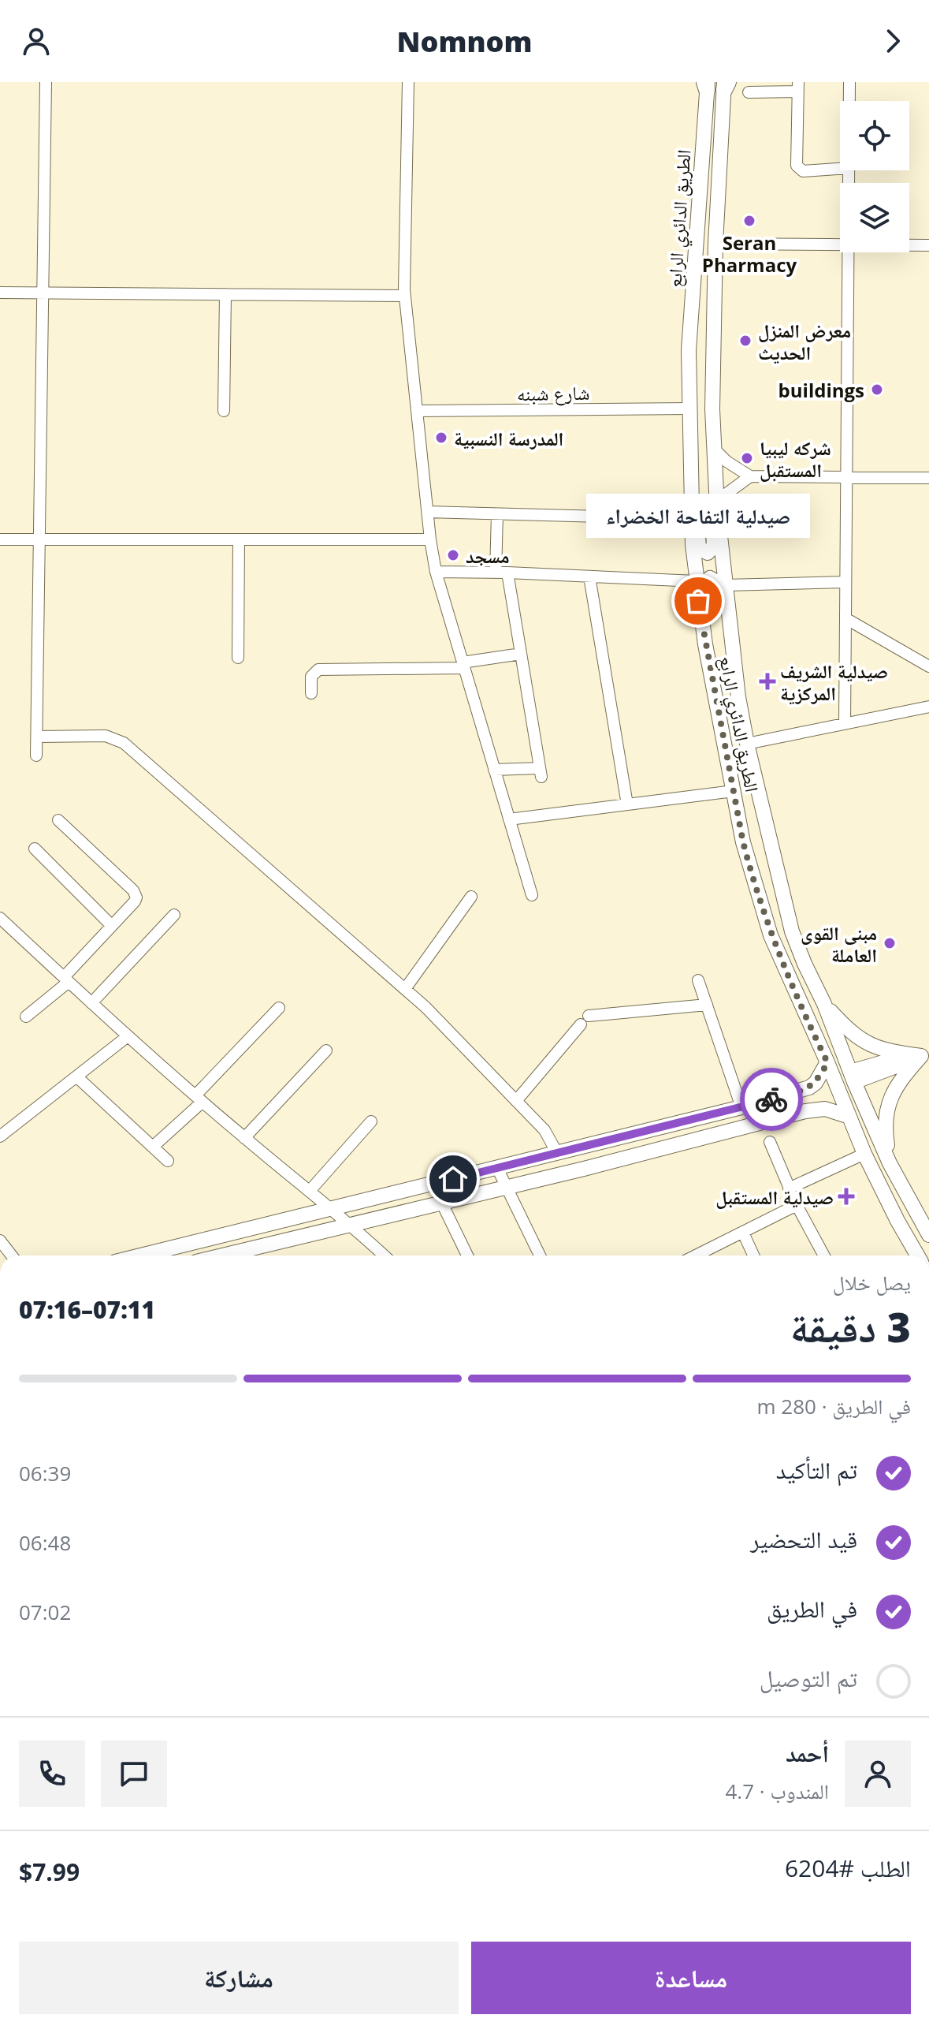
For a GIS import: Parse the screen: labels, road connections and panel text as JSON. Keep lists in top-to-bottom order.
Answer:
{
  "streets": {
    "main road": ["الطريق الدائري الرابع"],
    "street": ["شارع شبنه"]
  },
  "crossings": [
    ["الطريق الدائري الرابع", "شارع شبنه"]
  ],
  "places": {
    "other": [
      "Seran Pharmacy",
      "معرض المنزل الحديث",
      "buildings",
      "المدرسة النسبية",
      "شركه ليبيا المستقبل",
      "مسجد",
      "صيدلية التفاحة الخضراء",
      "مبنى القوى العاملة"
    ],
    "health": ["صيدلية الشريف المركزية", "صيدلية المستقبل"]
  },
  "page": {
    "header": "Nomnom",
    "bubble": "صيدلية التفاحة الخضراء",
    "heading": ["3 دقيقة", "يصل خلال", "07:11–07:16"],
    "panel": [
      "أحمد",
      "المندوب · 4.7",
      "الطلب #6204",
      "$7.99"
    ],
    "bar": "في الطريق · 280 m",
    "list": [
      ["تم التأكيد", "06:39"],
      ["قيد التحضير", "06:48"],
      ["في الطريق", "07:02"],
      "تم التوصيل"
    ],
    "buttons": ["مساعدة", "مشاركة"]
  }
}
